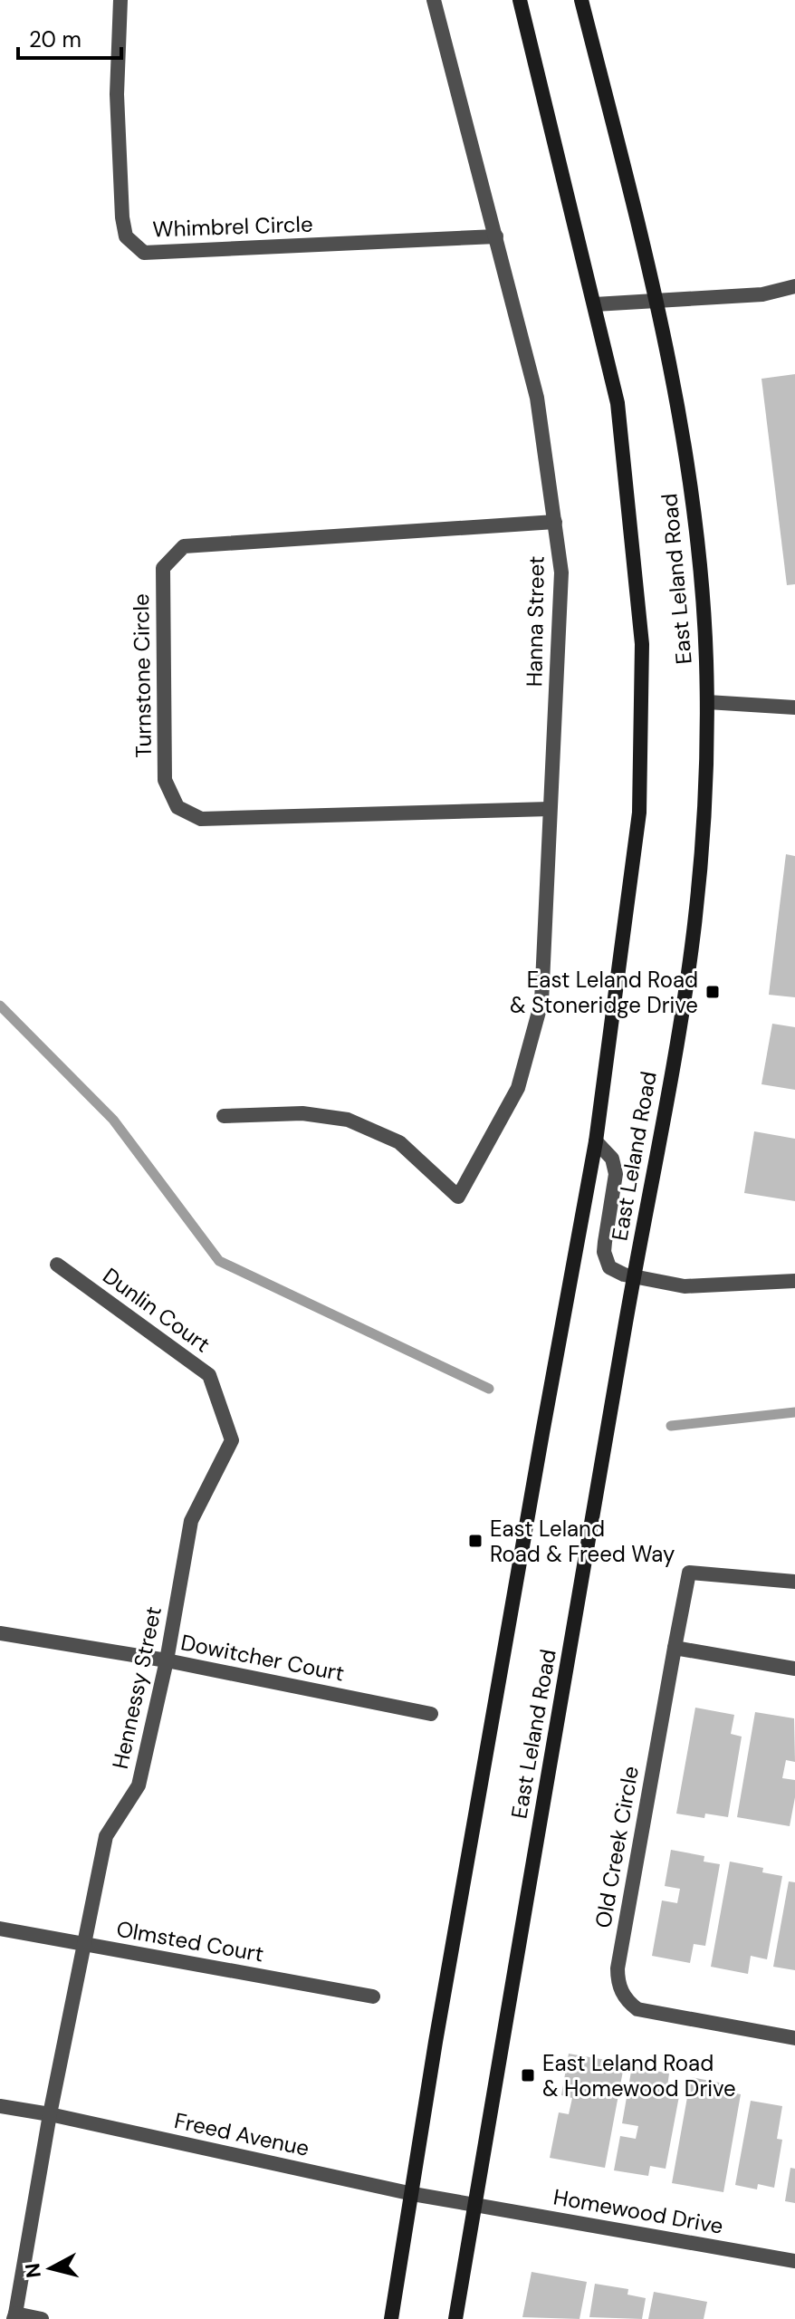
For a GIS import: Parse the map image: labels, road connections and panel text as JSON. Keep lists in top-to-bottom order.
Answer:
{
  "streets": {
    "main road": ["East Leland Road"],
    "street": [
      "Whimbrel Circle",
      "Hanna Street",
      "Turnstone Circle",
      "Dunlin Court",
      "Dowitcher Court",
      "Hennessy Street",
      "Old Creek Circle",
      "Olmsted Court",
      "Freed Avenue",
      "Homewood Drive"
    ]
  },
  "crossings": [
    ["Whimbrel Circle", "Hanna Street"],
    ["East Leland Road", "Freed Avenue"],
    ["East Leland Road", "Homewood Drive"],
    ["Hanna Street", "Turnstone Circle"],
    ["Dunlin Court", "Hennessy Street"],
    ["Dowitcher Court", "Hennessy Street"],
    ["Hennessy Street", "Olmsted Court"],
    ["Hennessy Street", "Freed Avenue"],
    ["Freed Avenue", "Homewood Drive"]
  ],
  "places": {
    "transit": ["East Leland Road & Stoneridge Drive", "East Leland Road & Freed Way", "East Leland Road & Homewood Drive"]
  },
  "scale_bar": "20 m",
  "north": "left"
}
